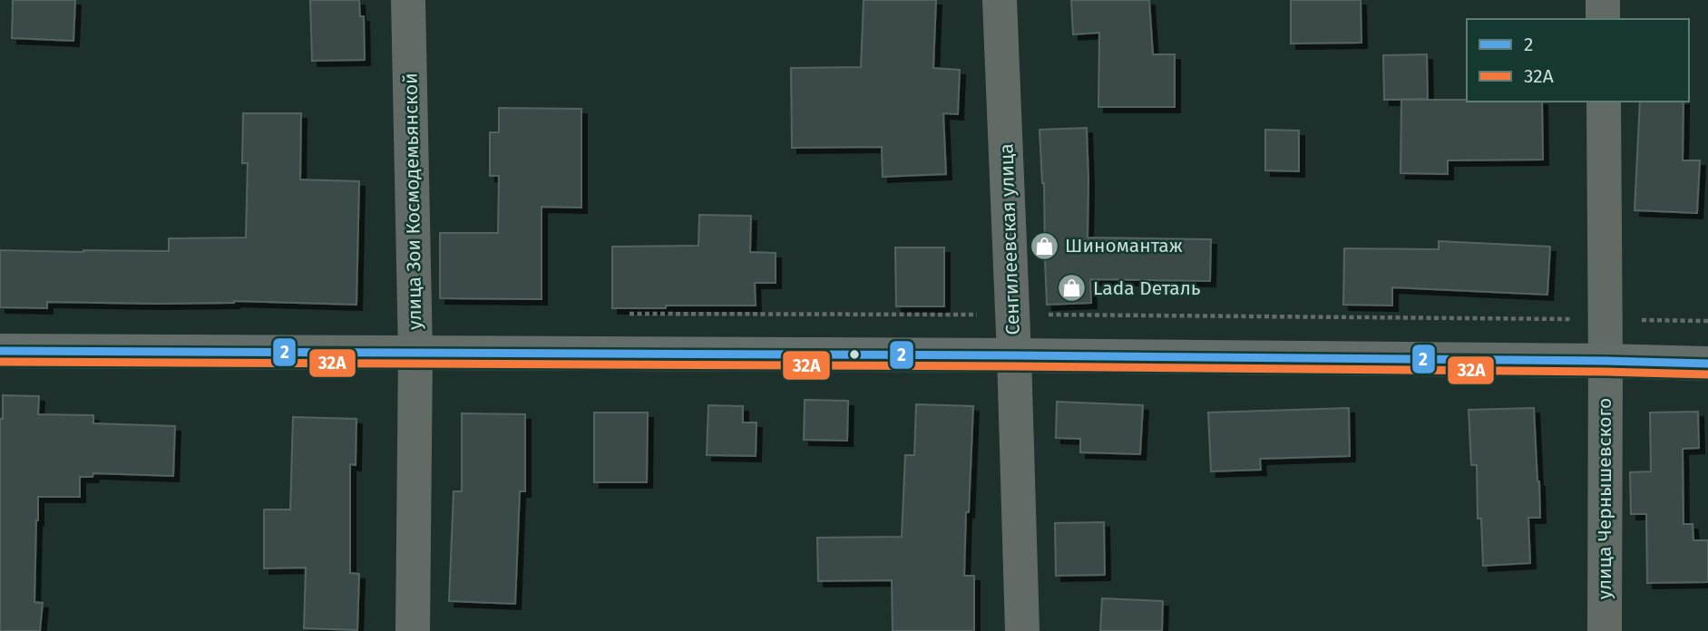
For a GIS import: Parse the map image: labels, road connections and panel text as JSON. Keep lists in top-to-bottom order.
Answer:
{
  "streets": {
    "street": ["улица Зои Космодемьянской", "Сенгилеевская улица", "улица Чернышевского"]
  },
  "places": {
    "shop": ["Шиномантаж", "Lada Dеталь"]
  },
  "lines": ["transit line 2", "transit line 32A"],
  "legend": ["2", "32A"]
}
